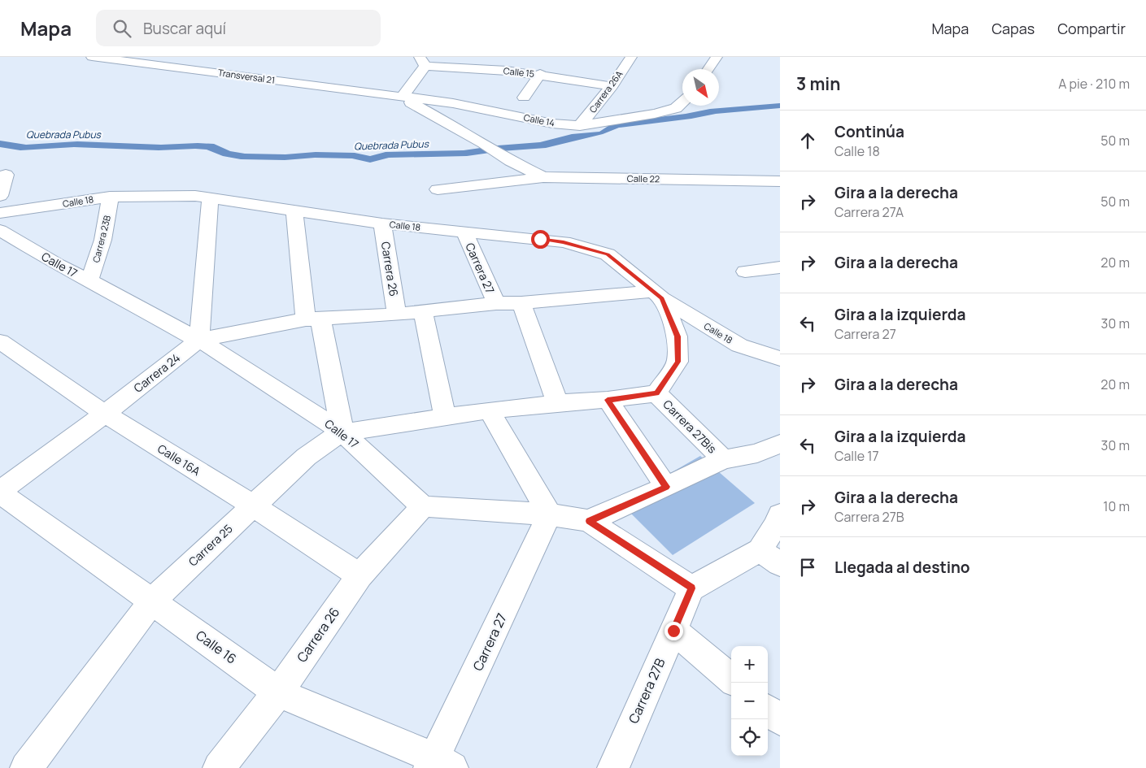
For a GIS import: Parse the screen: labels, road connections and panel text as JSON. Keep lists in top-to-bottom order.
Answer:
{
  "streets": {
    "street": [
      "Calle 15",
      "Transversal 21",
      "Carrera 26A",
      "Calle 14",
      "Calle 22",
      "Calle 18",
      "Carrera 23B",
      "Calle 17",
      "Carrera 27",
      "Carrera 26",
      "Carrera 24",
      "Carrera 27Bis",
      "Calle 16A",
      "Carrera 25",
      "Calle 16",
      "Carrera 27B"
    ]
  },
  "crossings": [
    ["Calle 15", "Carrera 26A"],
    ["Transversal 21", "Calle 14"],
    ["Transversal 21", "Calle 22"],
    ["Carrera 26A", "Calle 14"],
    ["Calle 14", "Calle 22"],
    ["Calle 18", "Carrera 23B"],
    ["Calle 18", "Carrera 27"],
    ["Calle 18", "Carrera 26"],
    ["Carrera 23B", "Calle 17"],
    ["Calle 17", "Carrera 26"],
    ["Calle 17", "Carrera 24"],
    ["Calle 17", "Carrera 25"],
    ["Carrera 27", "Calle 16"],
    ["Carrera 26", "Calle 16A"],
    ["Carrera 26", "Calle 16"],
    ["Carrera 24", "Calle 16A"],
    ["Carrera 24", "Calle 16"],
    ["Carrera 27Bis", "Carrera 25"],
    ["Calle 16A", "Carrera 25"],
    ["Carrera 25", "Calle 16"]
  ],
  "water": ["Quebrada Pubus"],
  "north": "bottom right",
  "page": {
    "header": "Mapa",
    "search": "Buscar aquí",
    "nav": ["Mapa", "Capas", "Compartir"],
    "heading": ["3 min", "A pie · 210 m"],
    "list": [
      ["Continúa", "Calle 18", "50 m"],
      ["Gira a la derecha", "Carrera 27A", "50 m"],
      ["Gira a la derecha", "20 m"],
      ["Gira a la izquierda", "Carrera 27", "30 m"],
      ["Gira a la derecha", "20 m"],
      ["Gira a la izquierda", "Calle 17", "30 m"],
      ["Gira a la derecha", "Carrera 27B", "10 m"],
      "Llegada al destino"
    ],
    "map_buttons": ["+", "−"]
  }
}
